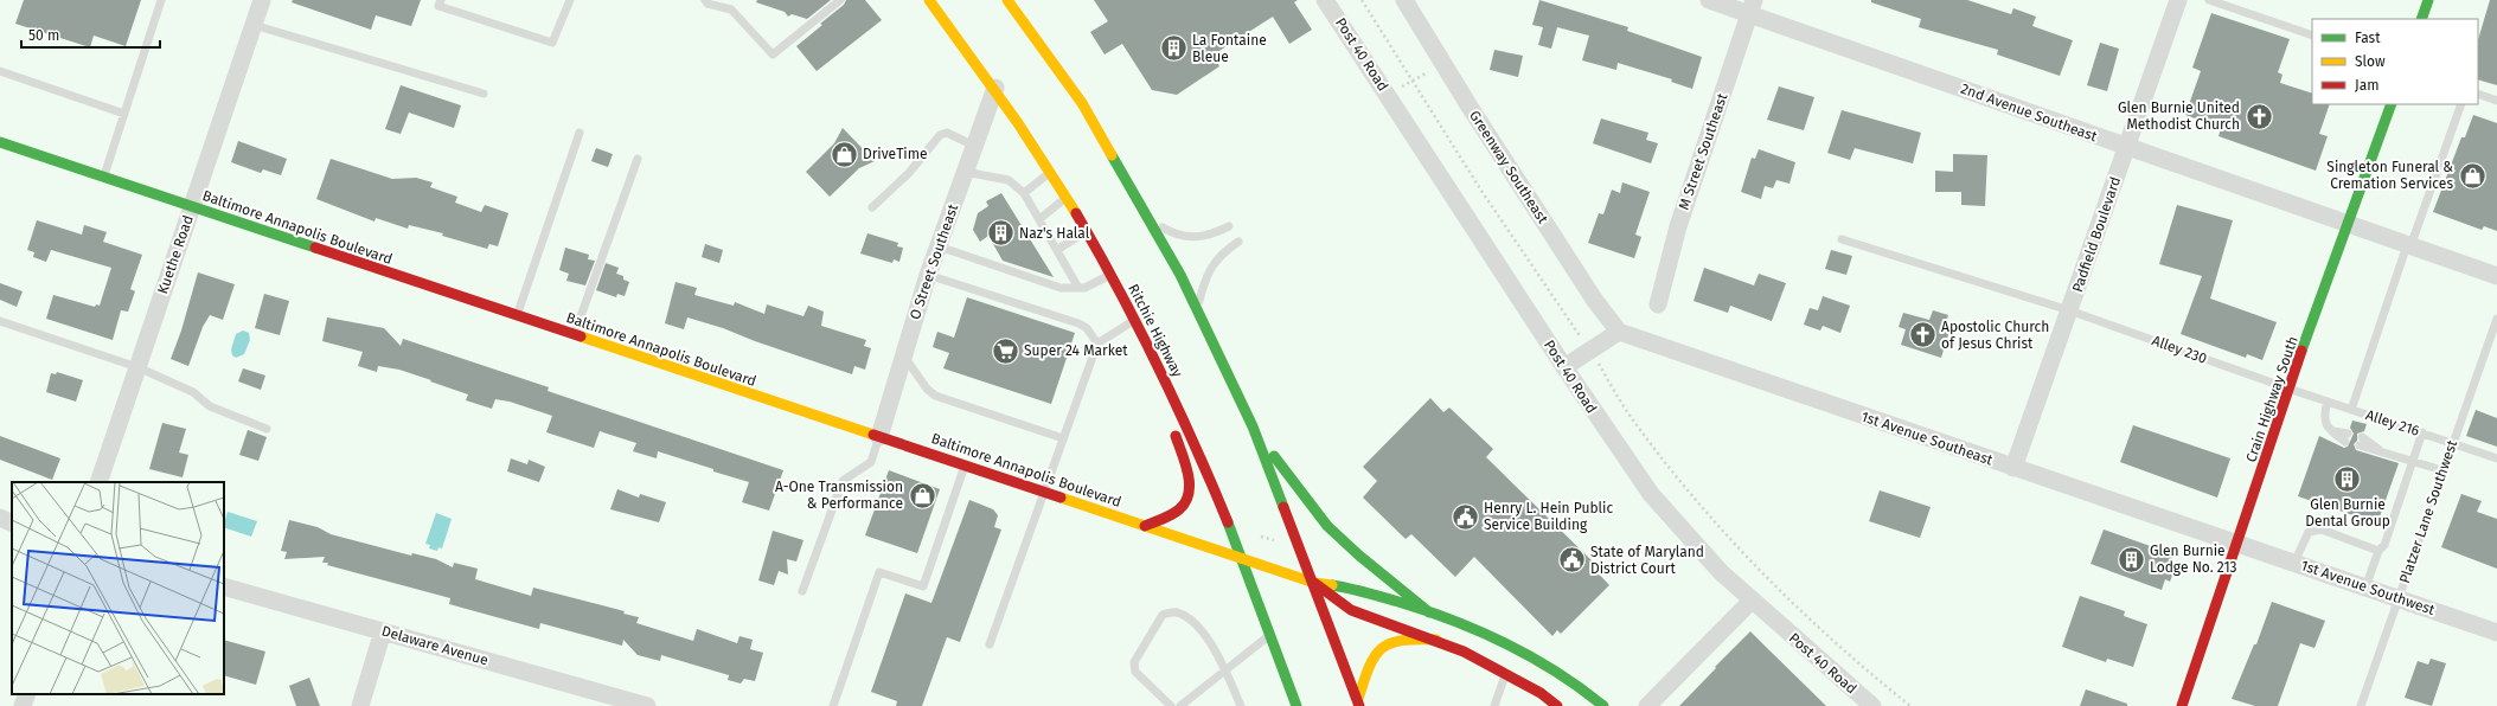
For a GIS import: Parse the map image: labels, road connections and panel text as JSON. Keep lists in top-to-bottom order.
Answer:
{
  "streets": {
    "main road": ["Baltimore Annapolis Boulevard", "Ritchie Highway", "Crain Highway South"],
    "street": [
      "Post 40 Road",
      "2nd Avenue Southeast",
      "M Street Southeast",
      "Greenway Southeast",
      "Padfield Boulevard",
      "Kuethe Road",
      "O Street Southeast",
      "1st Avenue Southeast",
      "1st Avenue Southwest",
      "Delaware Avenue"
    ],
    "lane": ["Alley 230", "Alley 216", "Platzer Lane Southwest"]
  },
  "crossings": [
    ["2nd Avenue Southeast", "M Street Southeast"],
    ["2nd Avenue Southeast", "Padfield Boulevard"],
    ["2nd Avenue Southeast", "Crain Highway South"],
    ["Greenway Southeast", "1st Avenue Southeast"],
    ["Baltimore Annapolis Boulevard", "Kuethe Road"],
    ["Baltimore Annapolis Boulevard", "O Street Southeast"],
    ["Baltimore Annapolis Boulevard", "Ritchie Highway"],
    ["Padfield Boulevard", "Alley 230"],
    ["Padfield Boulevard", "1st Avenue Southeast"],
    ["O Street Southeast", "Ritchie Highway"],
    ["Alley 230", "Crain Highway South"],
    ["Alley 230", "Alley 216"],
    ["Crain Highway South", "Alley 216"],
    ["Crain Highway South", "1st Avenue Southeast"],
    ["Crain Highway South", "1st Avenue Southwest"],
    ["Alley 216", "Platzer Lane Southwest"],
    ["1st Avenue Southeast", "1st Avenue Southwest"],
    ["Platzer Lane Southwest", "1st Avenue Southwest"]
  ],
  "places": {
    "building": [
      "La Fontaine Bleue",
      "Naz's Halal",
      "Glen Burnie Dental Group",
      "Glen Burnie Lodge No. 213"
    ],
    "church": ["Glen Burnie United Methodist Church", "Apostolic Church of Jesus Christ"],
    "shop": ["DriveTime", "Singleton Funeral & Cremation Services", "A-One Transmission & Performance"],
    "supermarket": ["Super 24 Market"],
    "public building": ["Henry L. Hein Public Service Building", "State of Maryland District Court"]
  },
  "legend": ["Fast", "Slow", "Jam"],
  "scale_bar": "50 m"
}
